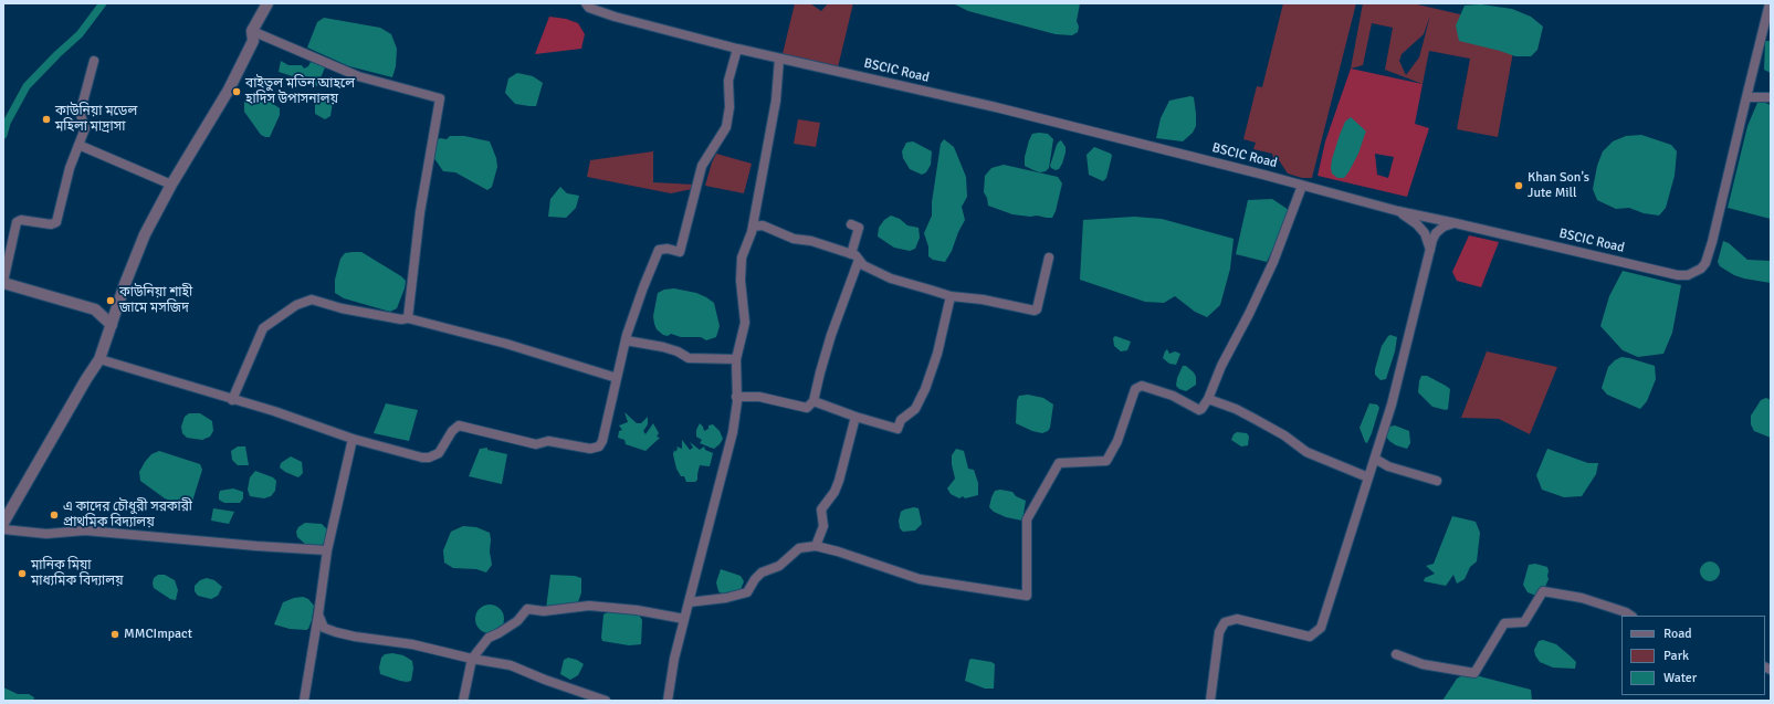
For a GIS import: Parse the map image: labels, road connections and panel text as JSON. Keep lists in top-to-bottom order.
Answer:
{
  "streets": {
    "street": ["BSCIC Road"]
  },
  "places": [
    "বাইতুল মতিন আহলে হাদিস উপাসনালয়",
    "কাউনিয়া মডেল মহিলা মাদ্রাসা",
    "Khan Son's Jute Mill",
    "কাউনিয়া শাহী জামে মসজিদ",
    "এ কাদের চৌধুরী সরকারী প্রাথমিক বিদ্যালয়",
    "মানিক মিয়া মাধ্যমিক বিদ্যালয়",
    "MMCImpact"
  ],
  "legend": ["Road", "Park", "Water"]
}
